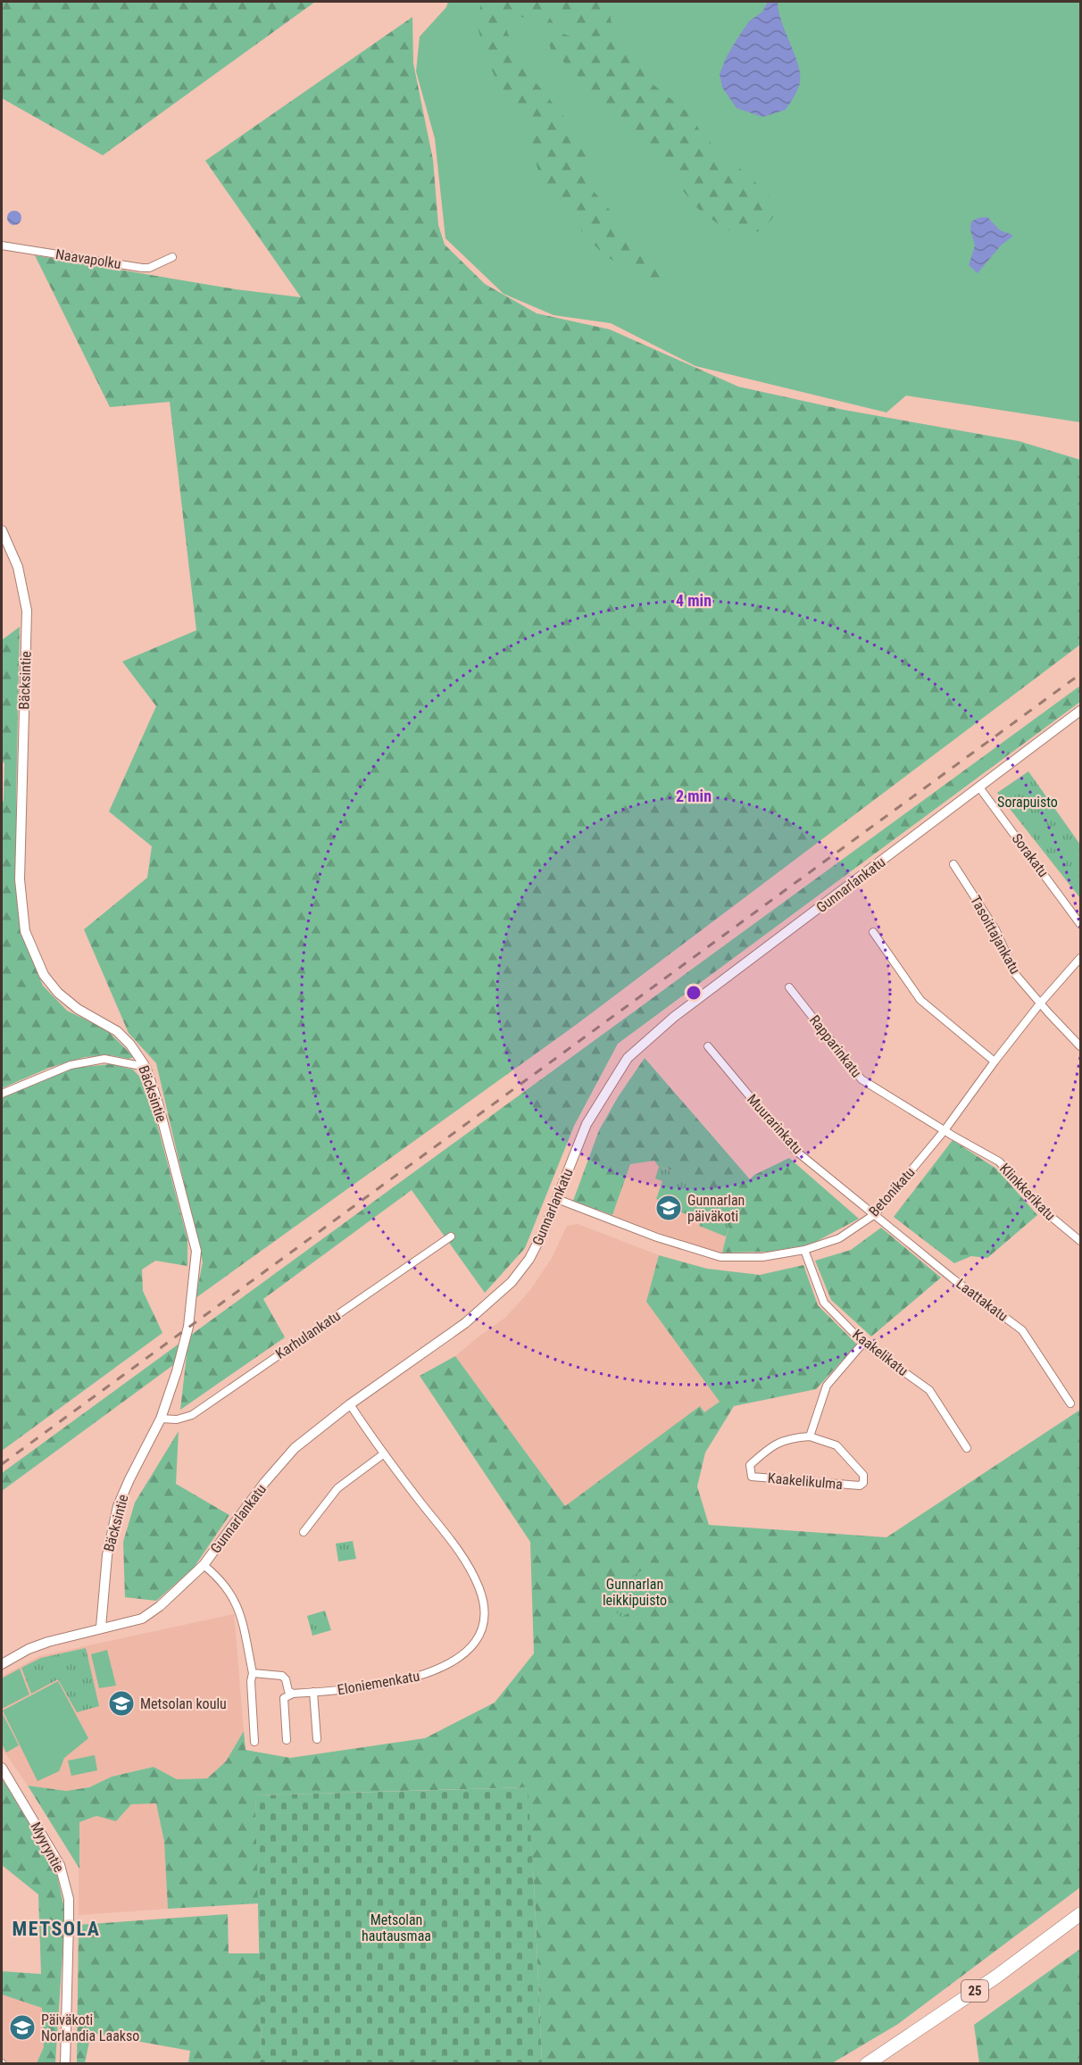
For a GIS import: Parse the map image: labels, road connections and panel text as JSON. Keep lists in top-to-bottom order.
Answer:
{
  "streets": {
    "highway": ["25"],
    "street": [
      "Naavapolku",
      "Bäcksintie",
      "Sorakatu",
      "Gunnarlankatu",
      "Tasoittajankatu",
      "Rapparinkatu",
      "Muurarinkatu",
      "Betonikatu",
      "Klinkkerikatu",
      "Laattakatu",
      "Karhulankatu",
      "Kaakelikatu",
      "Kaakelikulma",
      "Eloniemenkatu",
      "Myyryntie"
    ]
  },
  "crossings": [
    ["Bäcksintie", "Gunnarlankatu"],
    ["Bäcksintie", "Karhulankatu"],
    ["Sorakatu", "Gunnarlankatu"],
    ["Gunnarlankatu", "Betonikatu"],
    ["Gunnarlankatu", "Eloniemenkatu"],
    ["Tasoittajankatu", "Betonikatu"],
    ["Rapparinkatu", "Betonikatu"],
    ["Rapparinkatu", "Klinkkerikatu"],
    ["Muurarinkatu", "Betonikatu"],
    ["Muurarinkatu", "Laattakatu"],
    ["Betonikatu", "Klinkkerikatu"],
    ["Betonikatu", "Laattakatu"],
    ["Betonikatu", "Kaakelikatu"]
  ],
  "districts": ["METSOLA"],
  "parks": ["Sorapuisto", "Gunnarlan leikkipuisto", "Metsolan hautausmaa"],
  "places": {
    "school or university": ["Gunnarlan päiväkoti", "Metsolan koulu", "Päiväkoti Norlandia Laakso"]
  },
  "rings": ["4 min", "2 min"]
}
